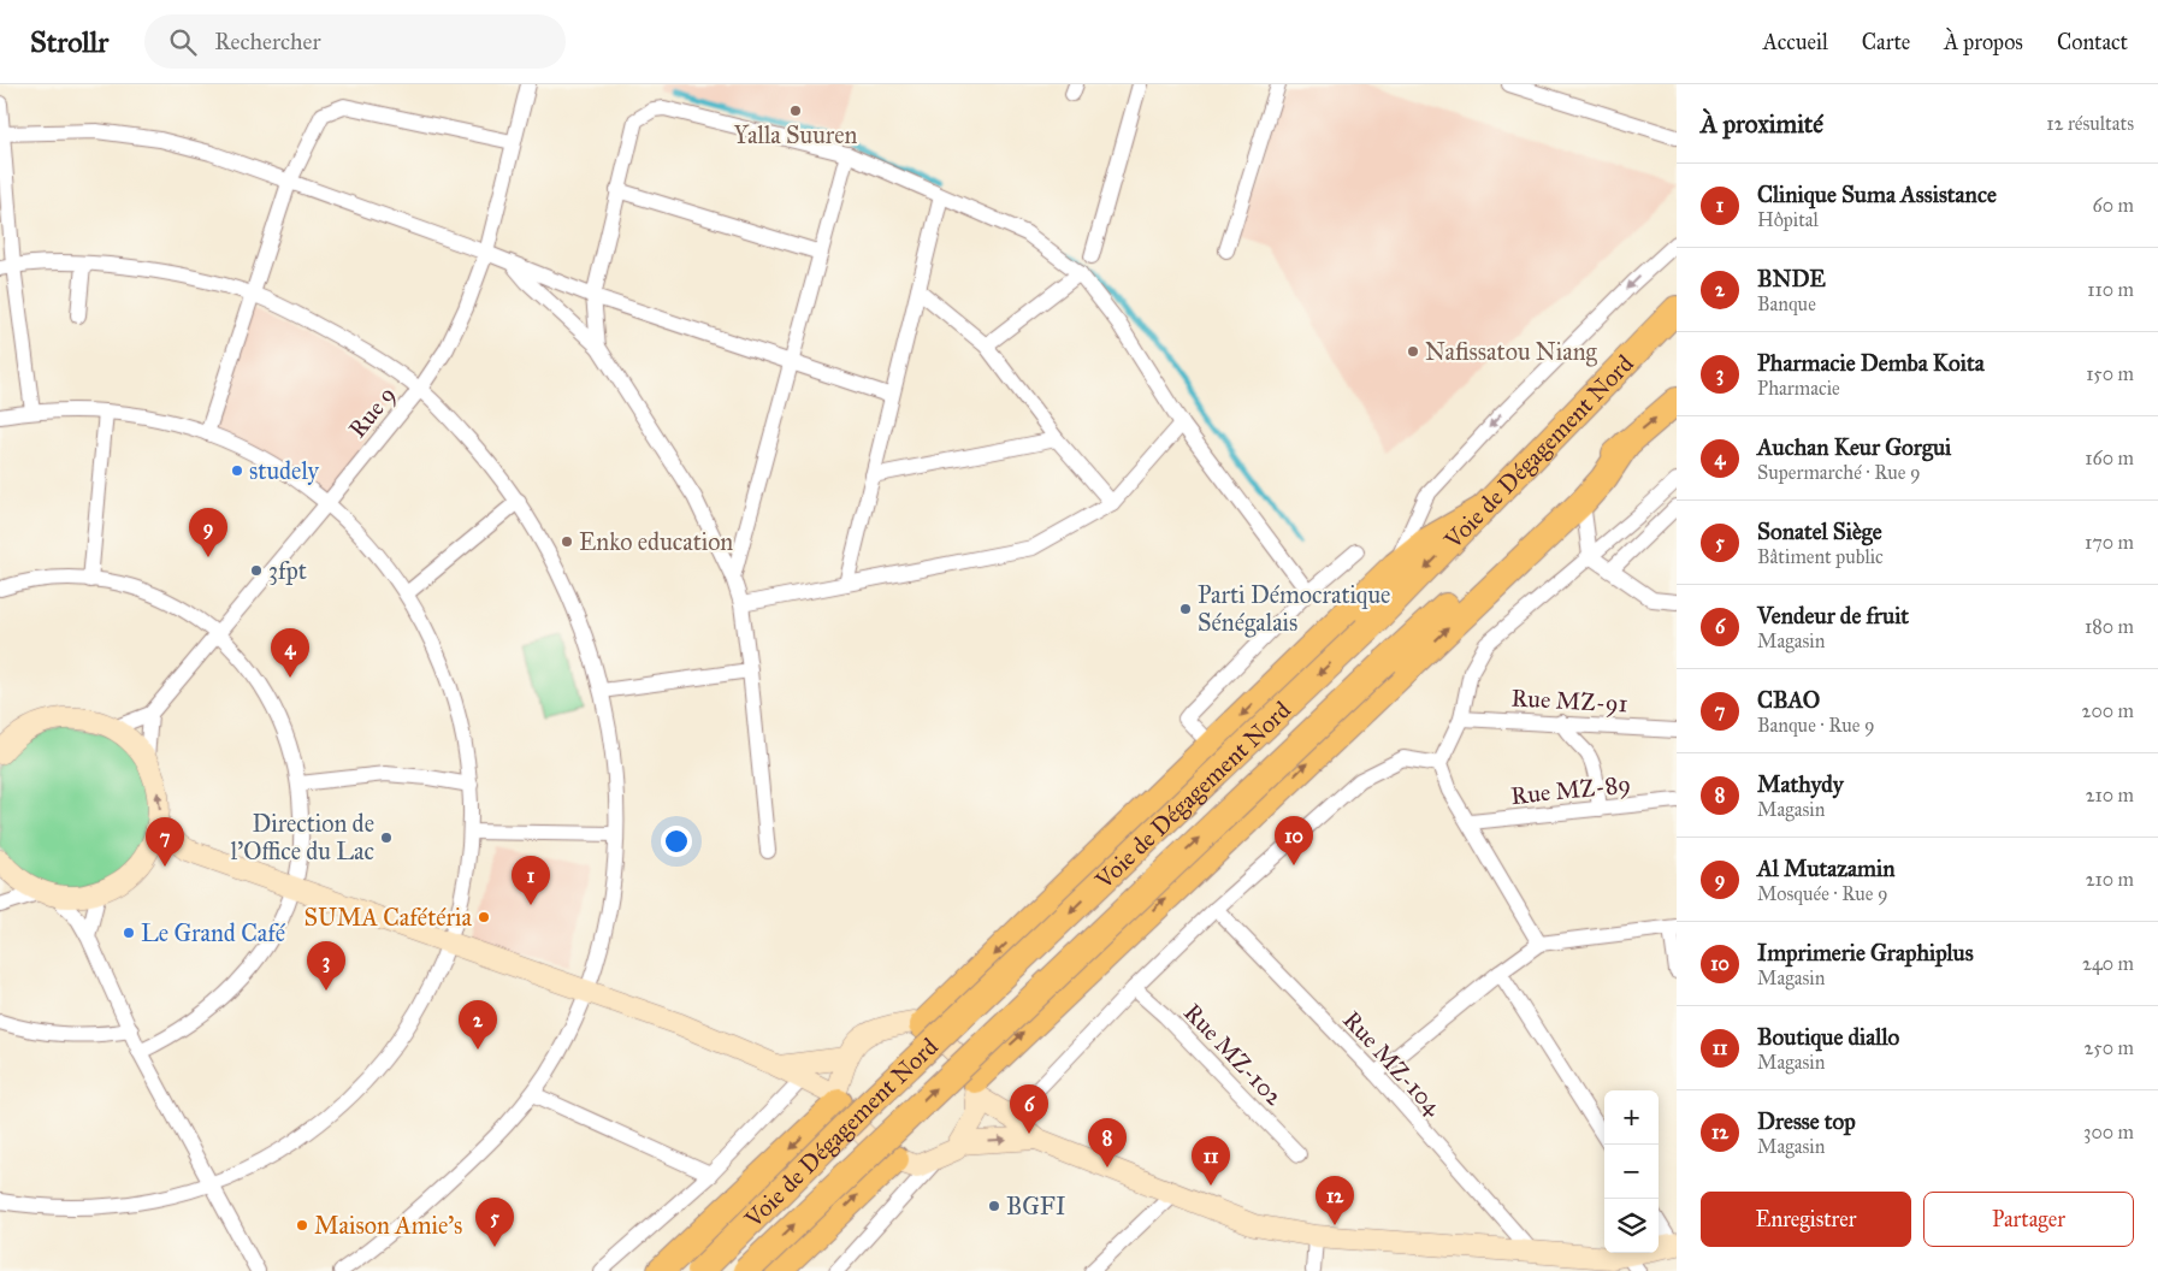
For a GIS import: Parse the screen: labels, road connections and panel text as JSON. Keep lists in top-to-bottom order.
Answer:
{
  "streets": {
    "highway": ["Voie de Dégagement Nord"],
    "street": [
      "Rue 9",
      "Rue MZ-91",
      "Rue MZ-89",
      "Rue MZ-102",
      "Rue MZ-104"
    ]
  },
  "places": [
    "Yalla Suuren",
    "Nafissatou Niang",
    "studely",
    "Enko education",
    "3fpt",
    "Parti Démocratique Sénégalais",
    "Direction de l'Office du Lac",
    "SUMA Cafétéria",
    "Le Grand Café",
    "BGFI",
    "Maison Amie's"
  ],
  "page": {
    "header": "Strollr",
    "search": "Rechercher",
    "nav": [
      "Accueil",
      "Carte",
      "À propos",
      "Contact"
    ],
    "heading": ["À proximité", "12 résultats"],
    "list": [
      {
        "mark": "1",
        "name": "Clinique Suma Assistance",
        "note": "Hôpital",
        "value": "60 m"
      },
      {
        "mark": "2",
        "name": "BNDE",
        "note": "Banque",
        "value": "110 m"
      },
      {
        "mark": "3",
        "name": "Pharmacie Demba Koita",
        "note": "Pharmacie",
        "value": "150 m"
      },
      {
        "mark": "4",
        "name": "Auchan Keur Gorgui",
        "note": "Supermarché · Rue 9",
        "value": "160 m"
      },
      {
        "mark": "5",
        "name": "Sonatel Siège",
        "note": "Bâtiment public",
        "value": "170 m"
      },
      {
        "mark": "6",
        "name": "Vendeur de fruit",
        "note": "Magasin",
        "value": "180 m"
      },
      {
        "mark": "7",
        "name": "CBAO",
        "note": "Banque · Rue 9",
        "value": "200 m"
      },
      {
        "mark": "8",
        "name": "Mathydy",
        "note": "Magasin",
        "value": "210 m"
      },
      {
        "mark": "9",
        "name": "Al Mutazamin",
        "note": "Mosquée · Rue 9",
        "value": "210 m"
      },
      {
        "mark": "10",
        "name": "Imprimerie Graphiplus",
        "note": "Magasin",
        "value": "240 m"
      },
      {
        "mark": "11",
        "name": "Boutique diallo",
        "note": "Magasin",
        "value": "250 m"
      },
      {
        "mark": "12",
        "name": "Dresse top",
        "note": "Magasin",
        "value": "300 m"
      }
    ],
    "pins": [
      "9",
      "4",
      "10",
      "7",
      "1",
      "3",
      "2",
      "6",
      "8",
      "11",
      "12",
      "5"
    ],
    "map_buttons": ["+", "−"],
    "buttons": ["Enregistrer", "Partager"]
  }
}
